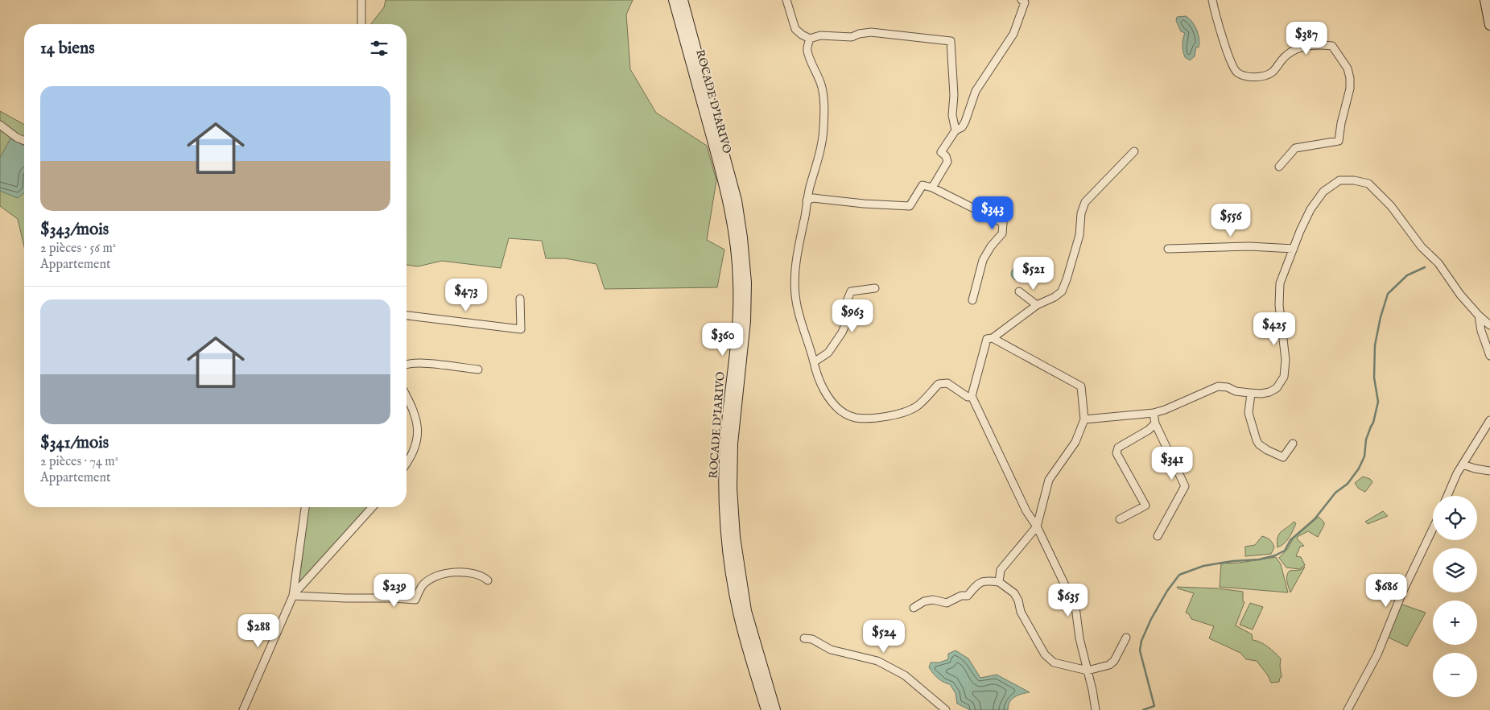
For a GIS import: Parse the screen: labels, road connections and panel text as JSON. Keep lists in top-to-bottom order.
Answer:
{
  "streets": {
    "main road": ["ROCADE D'IARIVO"]
  },
  "page": {
    "price": [
      "$387",
      "$343",
      "$556",
      "$521",
      "$473",
      "$963",
      "$425",
      "$360",
      "$341",
      "$239",
      "$686",
      "$635",
      "$288",
      "$524"
    ],
    "heading": "14 biens",
    "list": [
      {
        "name": "$343/mois",
        "note": "2 pièces · 56 m² · Appartement"
      },
      {
        "name": "$341/mois",
        "note": "2 pièces · 74 m² · Appartement"
      }
    ],
    "map_buttons": ["+", "−"]
  }
}
